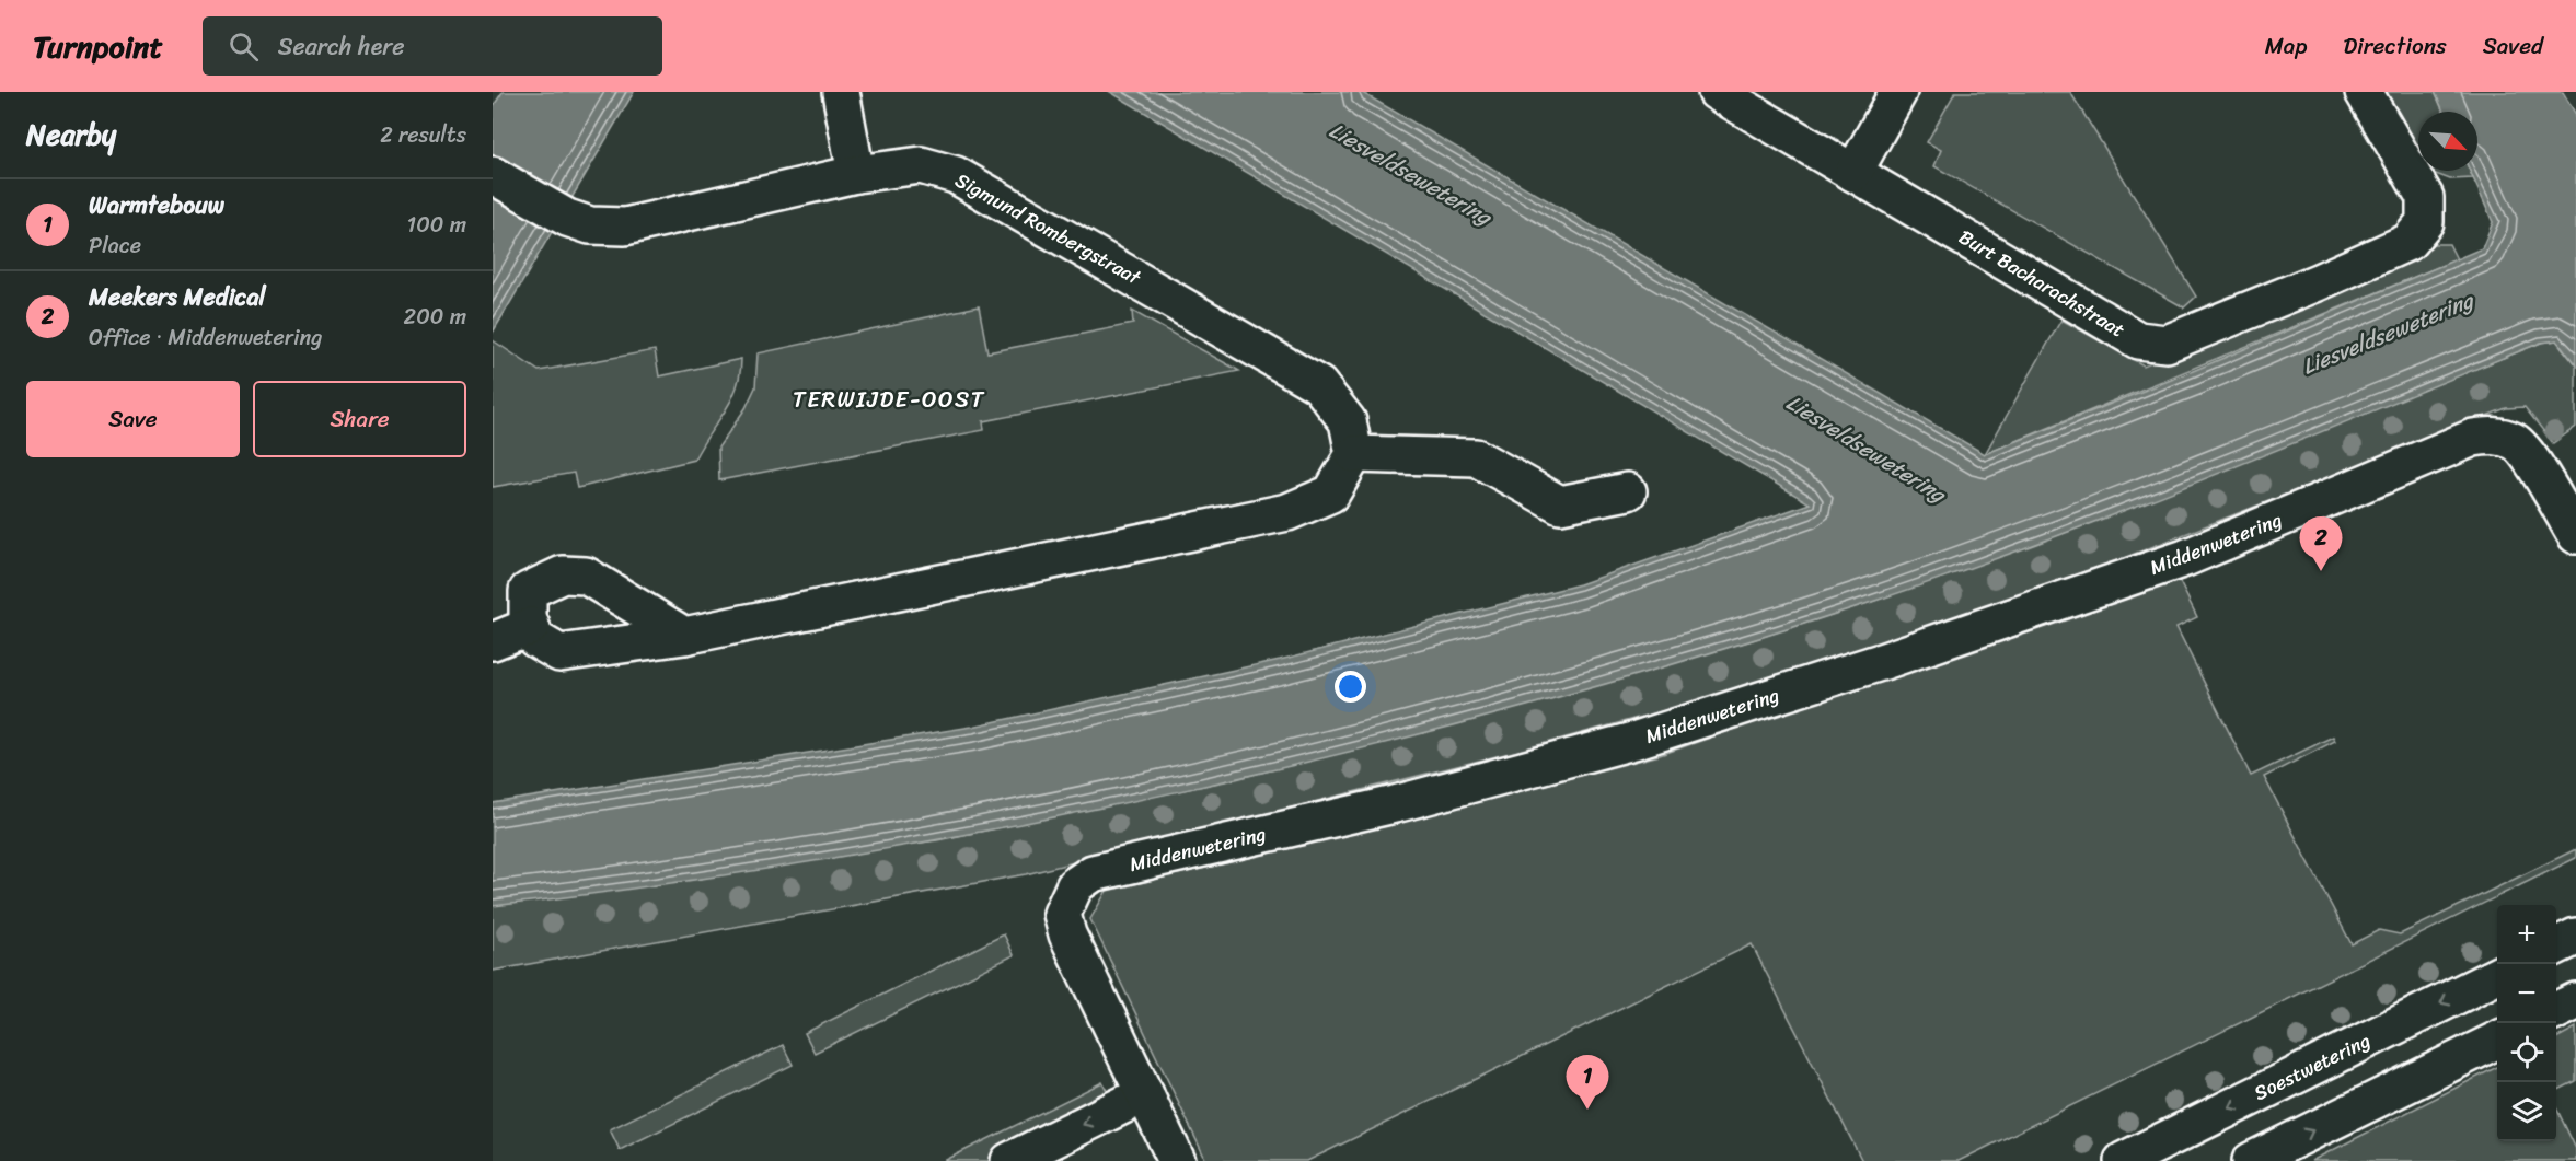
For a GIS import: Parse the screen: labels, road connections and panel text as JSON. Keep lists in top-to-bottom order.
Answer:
{
  "streets": {
    "street": [
      "Sigmund Rombergstraat",
      "Burt Bacharachstraat",
      "Middenwetering",
      "Soestwetering"
    ]
  },
  "districts": ["TERWIJDE-OOST"],
  "water": ["Liesveldsewetering"],
  "north": "bottom right",
  "page": {
    "header": "Turnpoint",
    "search": "Search here",
    "nav": ["Map", "Directions", "Saved"],
    "heading": ["Nearby", "2 results"],
    "list": [
      {
        "mark": "1",
        "name": "Warmtebouw",
        "note": "Place",
        "value": "100 m"
      },
      {
        "mark": "2",
        "name": "Meekers Medical",
        "note": "Office · Middenwetering",
        "value": "200 m"
      }
    ],
    "buttons": ["Save", "Share"],
    "pins": ["2", "1"],
    "map_buttons": ["+", "−"]
  }
}
